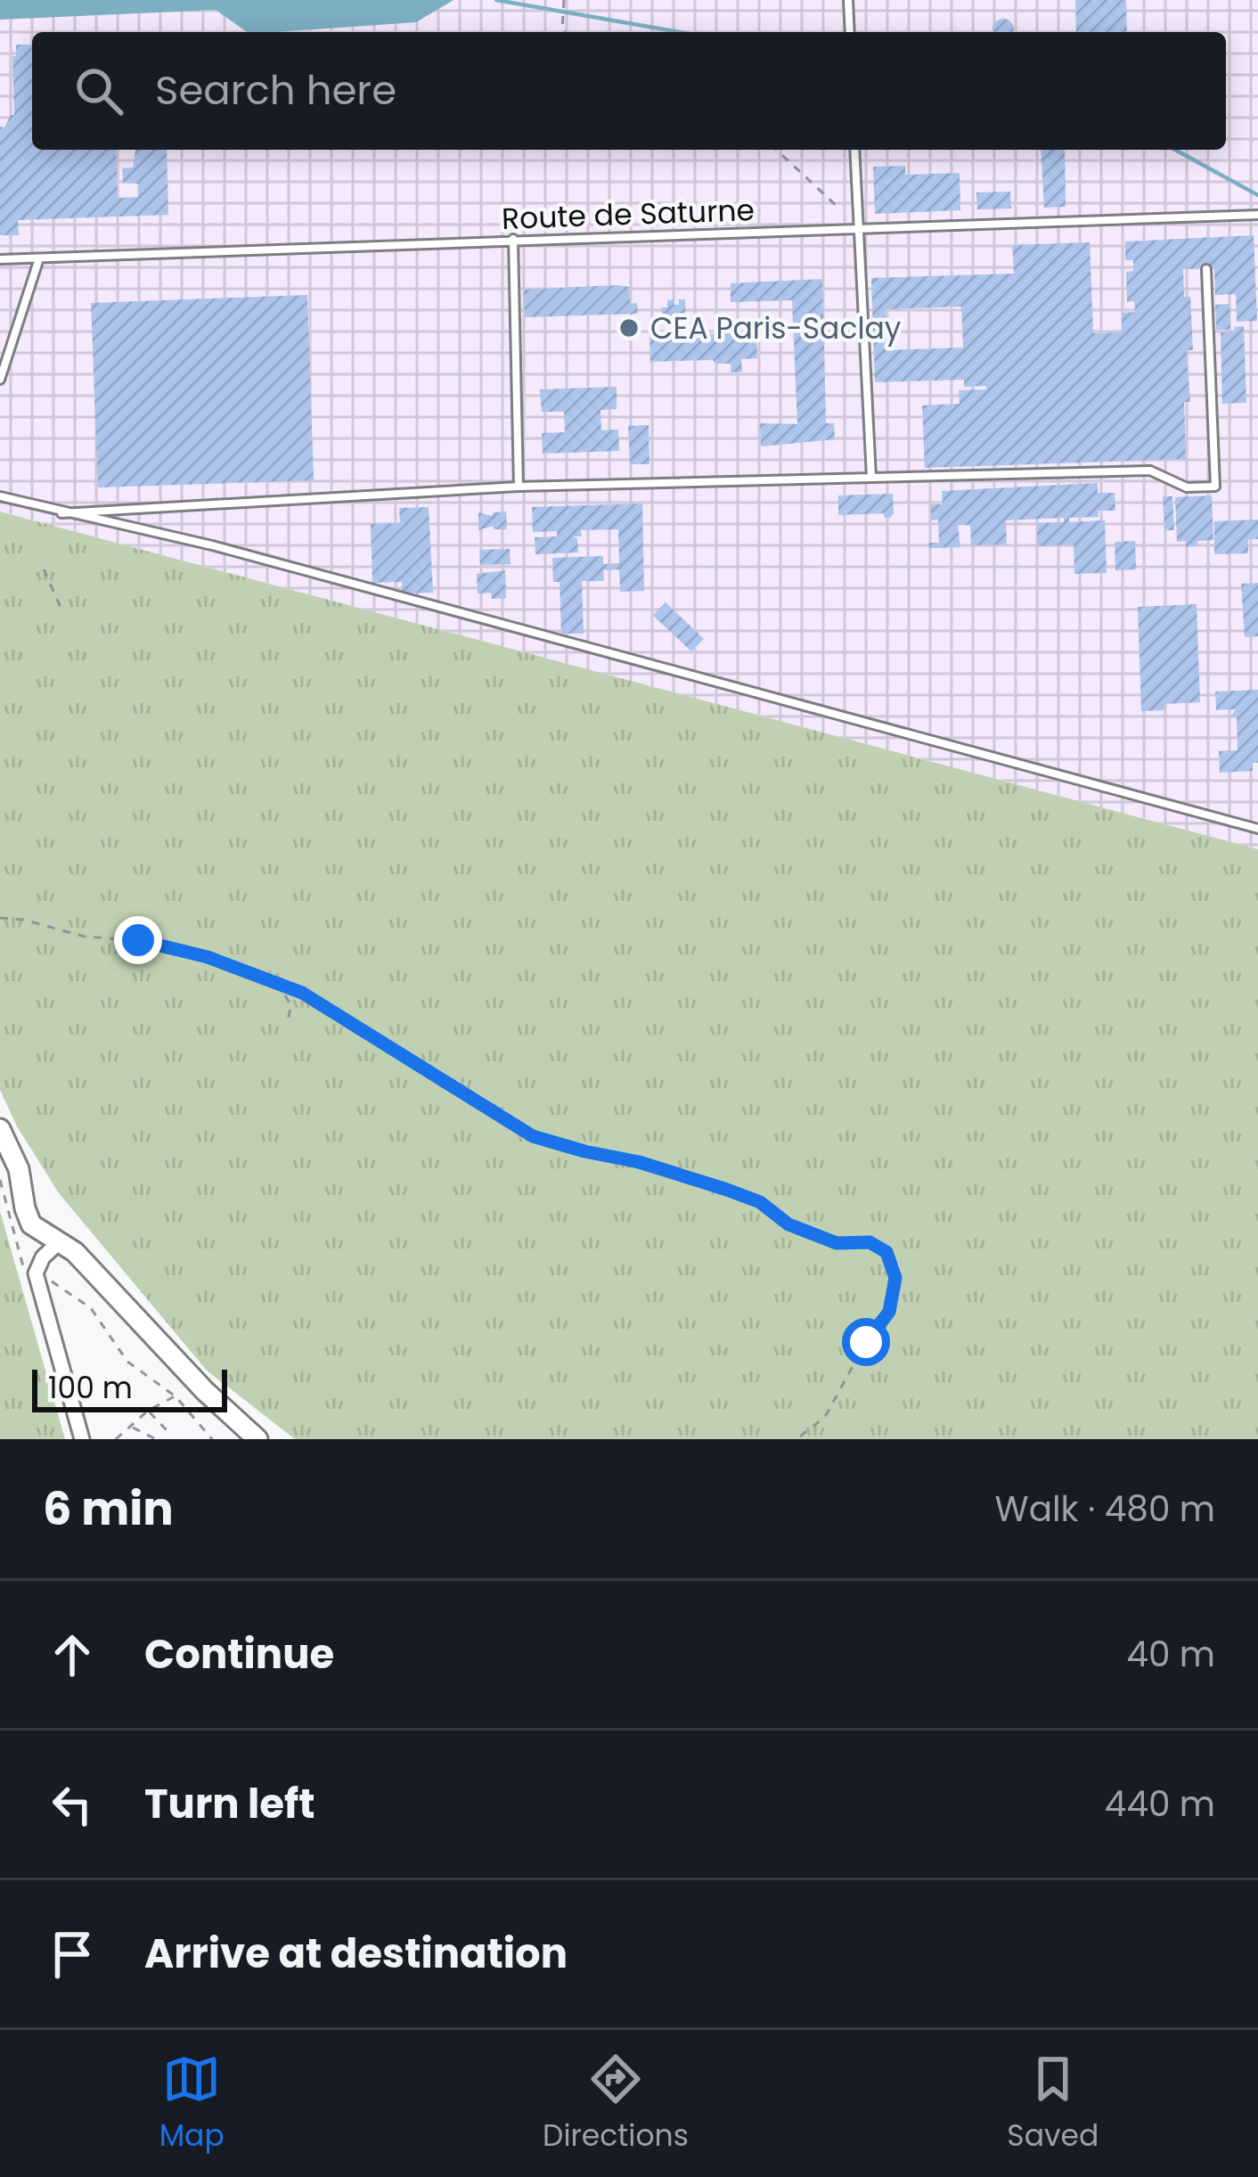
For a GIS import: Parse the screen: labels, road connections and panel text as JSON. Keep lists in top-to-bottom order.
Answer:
{
  "streets": {
    "lane": ["Route de Saturne"]
  },
  "places": ["CEA Paris-Saclay"],
  "scale_bar": "100 m",
  "page": {
    "search": "Search here",
    "scale": "100 m",
    "heading": ["6 min", "Walk · 480 m"],
    "list": [
      ["Continue", "40 m"],
      ["Turn left", "440 m"],
      "Arrive at destination"
    ],
    "nav": ["Map", "Directions", "Saved"]
  }
}
